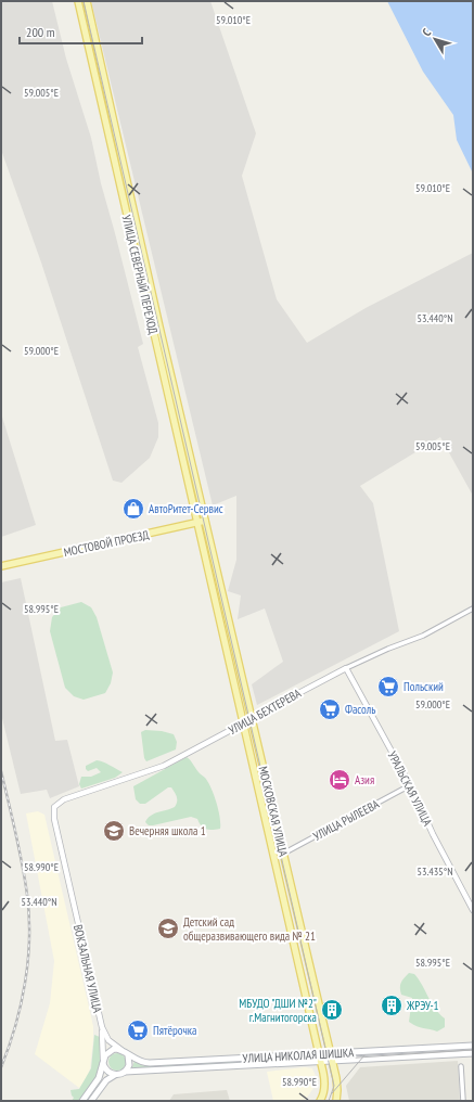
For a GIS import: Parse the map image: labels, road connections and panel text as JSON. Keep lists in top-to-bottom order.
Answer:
{
  "streets": {
    "main road": [
      "УЛИЦА СЕВЕРНЫЙ ПЕРЕХОД",
      "МОСТОВОЙ ПРОЕЗД",
      "УЛИЦА БЕХТЕРЕВА",
      "МОСКОВСКАЯ УЛИЦА",
      "ВОКЗАЛЬНАЯ УЛИЦА",
      "УЛИЦА НИКОЛАЯ ШИШКА"
    ],
    "street": ["УРАЛЬСКАЯ УЛИЦА", "УЛИЦА РЫЛЕЕВА"]
  },
  "crossings": [
    ["УЛИЦА СЕВЕРНЫЙ ПЕРЕХОД", "МОСТОВОЙ ПРОЕЗД"],
    ["УЛИЦА СЕВЕРНЫЙ ПЕРЕХОД", "МОСКОВСКАЯ УЛИЦА"],
    ["МОСТОВОЙ ПРОЕЗД", "МОСКОВСКАЯ УЛИЦА"],
    ["УЛИЦА БЕХТЕРЕВА", "УРАЛЬСКАЯ УЛИЦА"],
    ["УЛИЦА БЕХТЕРЕВА", "МОСКОВСКАЯ УЛИЦА"],
    ["УЛИЦА БЕХТЕРЕВА", "ВОКЗАЛЬНАЯ УЛИЦА"],
    ["УРАЛЬСКАЯ УЛИЦА", "УЛИЦА РЫЛЕЕВА"],
    ["МОСКОВСКАЯ УЛИЦА", "УЛИЦА РЫЛЕЕВА"],
    ["МОСКОВСКАЯ УЛИЦА", "УЛИЦА НИКОЛАЯ ШИШКА"],
    ["ВОКЗАЛЬНАЯ УЛИЦА", "УЛИЦА НИКОЛАЯ ШИШКА"]
  ],
  "places": {
    "shop": ["АвтоРитет-Сервис"],
    "supermarket": ["Польский", "Фасоль", "Пятёрочка"],
    "hotel": ["Азия"],
    "school or university": ["Вечерняя школа 1", "Детский сад общеразвивающего вида № 21"],
    "building": ["ЖРЭУ-1", "МБУДО \"ДШИ №2\" г.Магнитогорска"]
  },
  "scale_bar": "200 m",
  "north": "top left",
  "coordinates": [
    "59.010°E",
    "59.005°E",
    "53.440°N",
    "59.000°E",
    "58.995°E",
    "58.990°E",
    "53.435°N"
  ]
}
